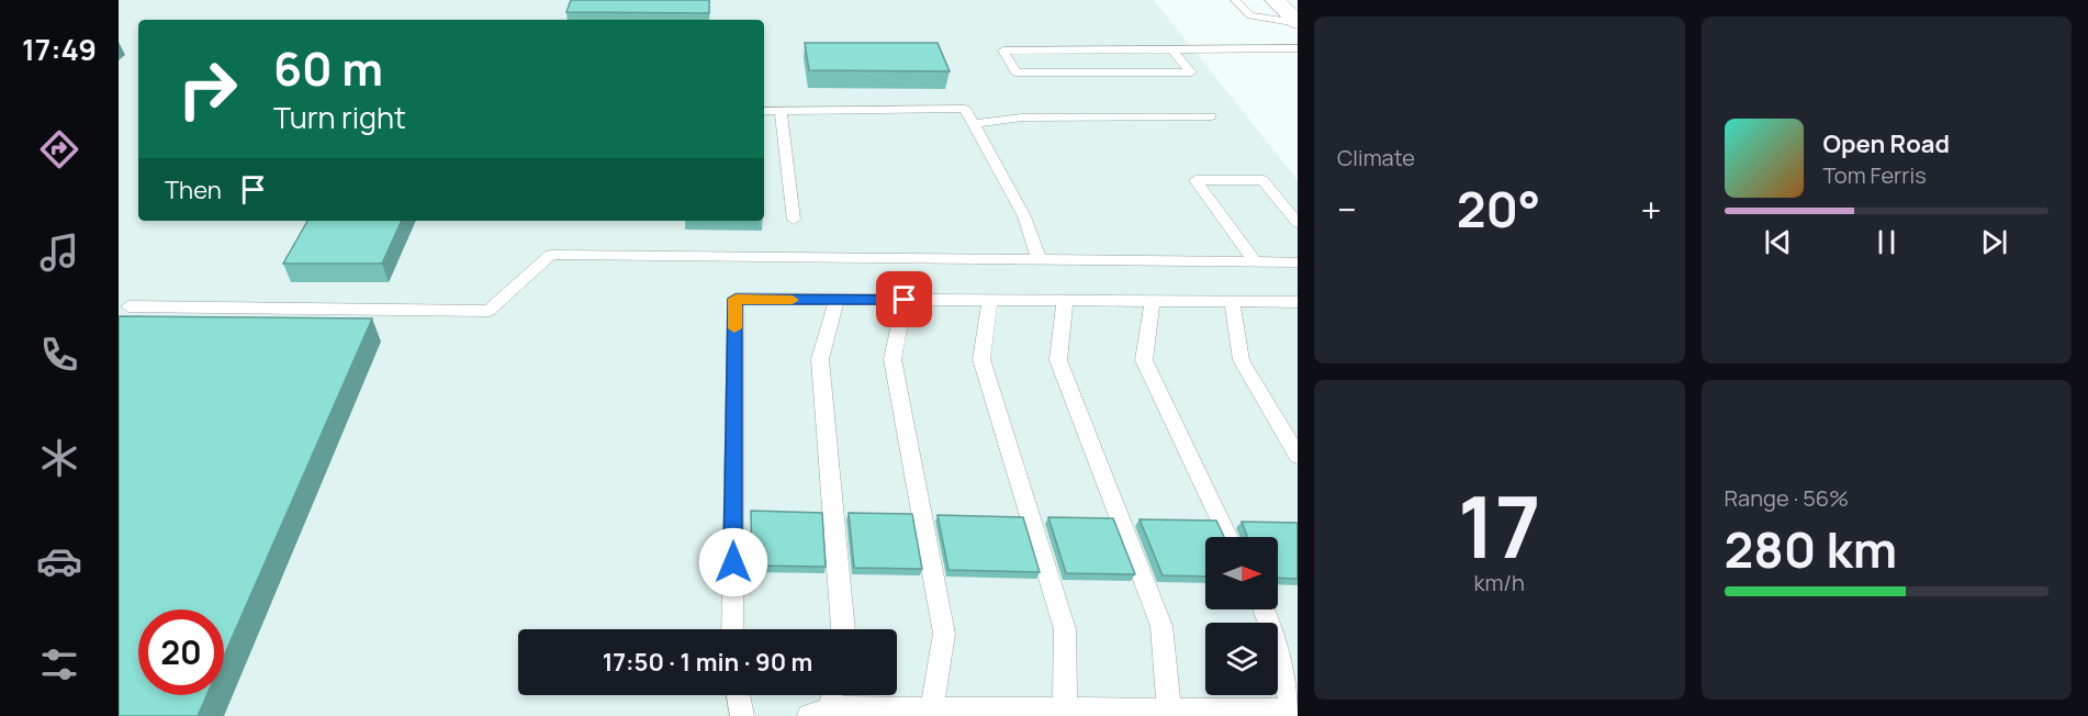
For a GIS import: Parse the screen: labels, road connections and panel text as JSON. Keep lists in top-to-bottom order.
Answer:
{
  "north": "right",
  "page": {
    "tabs": "17:49",
    "tile": [
      "Climate",
      ["17", "km/h"],
      ["Range · 56%", "280 km"]
    ],
    "turn": ["60 m", "Turn right"],
    "song": ["Open Road", "Tom Ferris"],
    "then": "Then",
    "heat": ["−", "20°", "+"],
    "limit": "20",
    "trip": "17:50 · 1 min · 90 m"
  }
}
